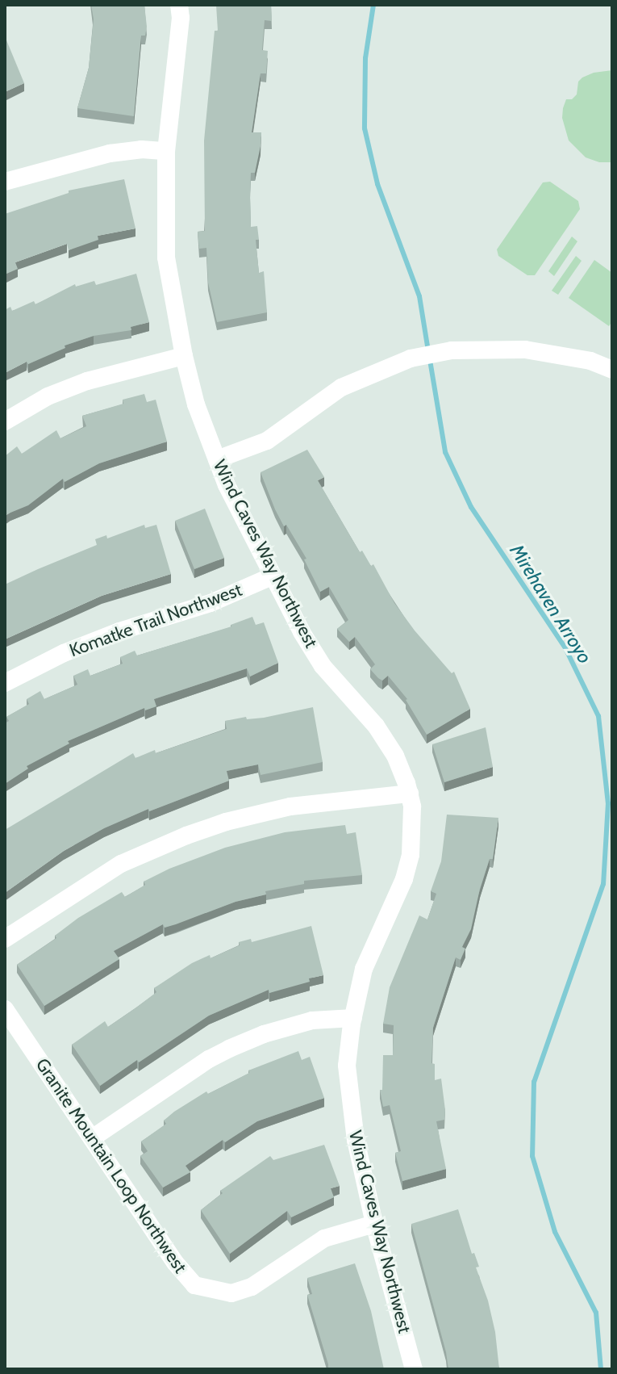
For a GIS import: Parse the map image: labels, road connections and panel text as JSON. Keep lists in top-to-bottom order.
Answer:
{
  "streets": {
    "street": ["Wind Caves Way Northwest", "Komatke Trail Northwest", "Granite Mountain Loop Northwest"]
  },
  "crossings": [
    ["Wind Caves Way Northwest", "Komatke Trail Northwest"],
    ["Wind Caves Way Northwest", "Granite Mountain Loop Northwest"]
  ],
  "water": ["Mirehaven Arroyo"]
}
